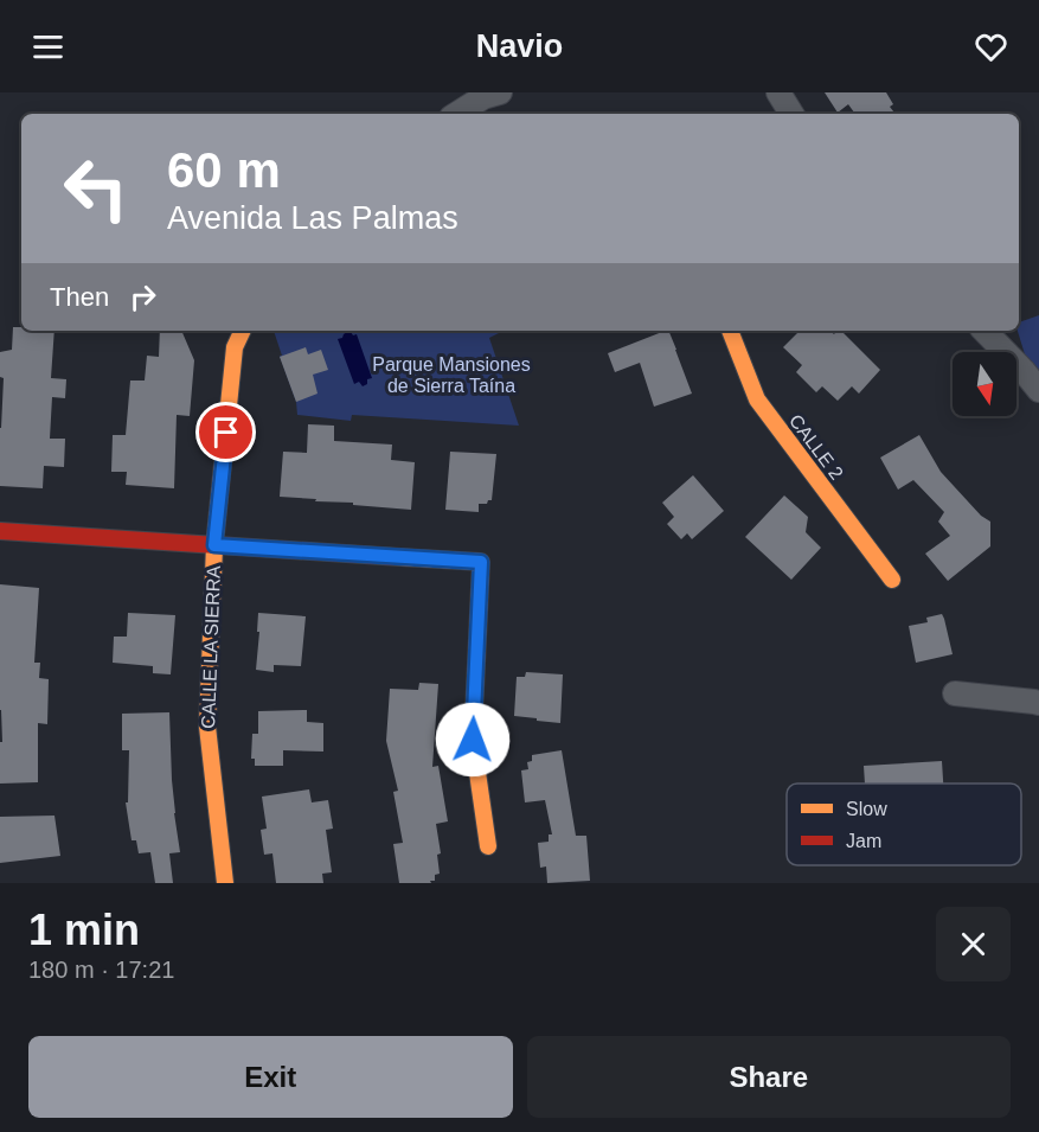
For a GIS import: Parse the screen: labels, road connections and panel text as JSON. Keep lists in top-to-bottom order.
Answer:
{
  "streets": {
    "street": ["CALLE 2", "CALLE LA SIERRA"]
  },
  "parks": ["Parque Mansiones de Sierra Taína"],
  "legend": ["Slow", "Jam"],
  "north": "bottom",
  "page": {
    "header": "Navio",
    "turn": ["60 m", "Avenida Las Palmas"],
    "then": "Then",
    "heading": ["1 min", "180 m · 17:21"],
    "buttons": ["Exit", "Share"]
  }
}
